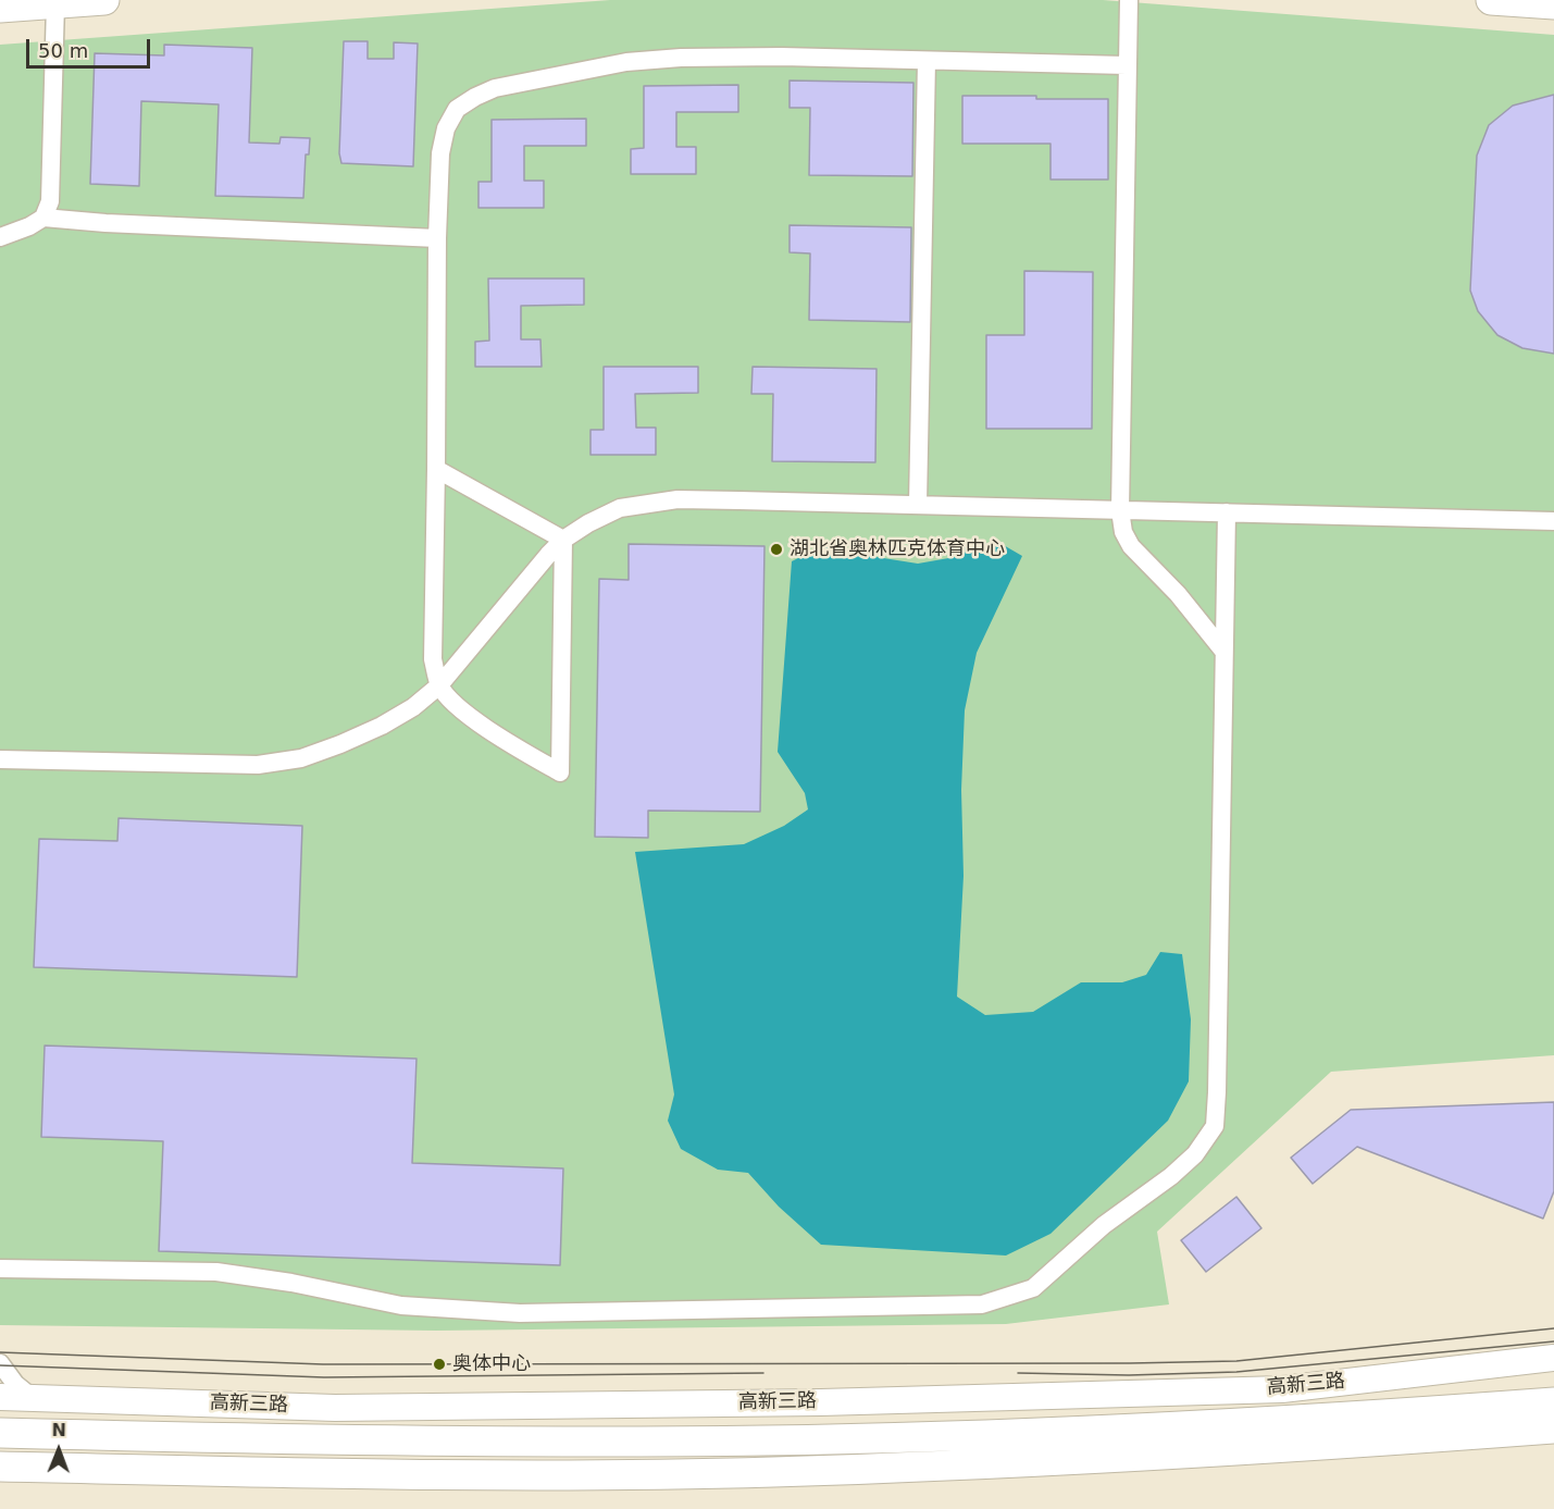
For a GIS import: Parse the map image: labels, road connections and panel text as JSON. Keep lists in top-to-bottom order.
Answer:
{
  "streets": {
    "main road": ["高新三路"]
  },
  "places": ["湖北省奥林匹克体育中心", "奥体中心"],
  "scale_bar": "50 m",
  "north": "top"
}
